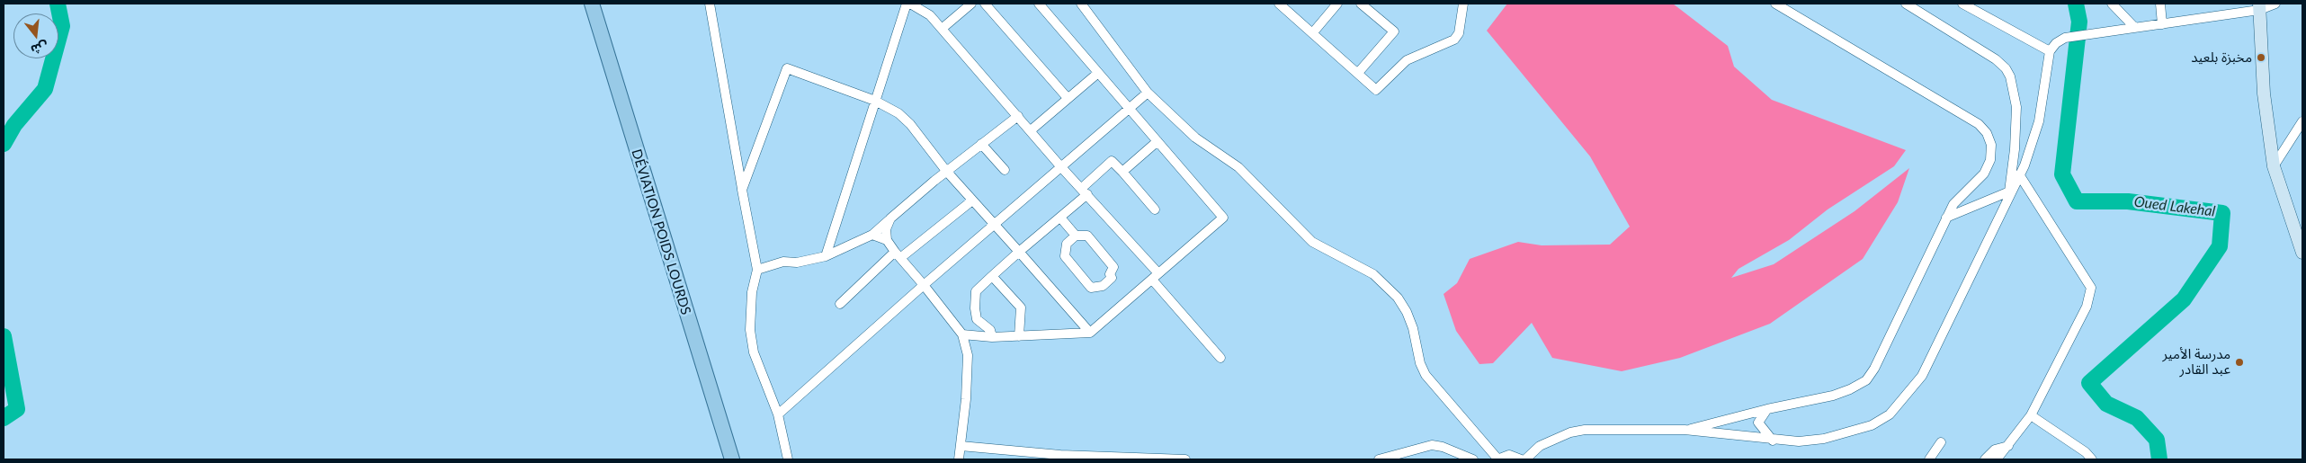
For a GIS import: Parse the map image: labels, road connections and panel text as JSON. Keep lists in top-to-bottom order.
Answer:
{
  "streets": {
    "main road": ["DÉVIATION POIDS LOURDS"]
  },
  "water": ["Oued Lakehal"],
  "places": ["مخبزة بلعيد", "مدرسة الأمير عبد القادر"],
  "north": "bottom"
}
